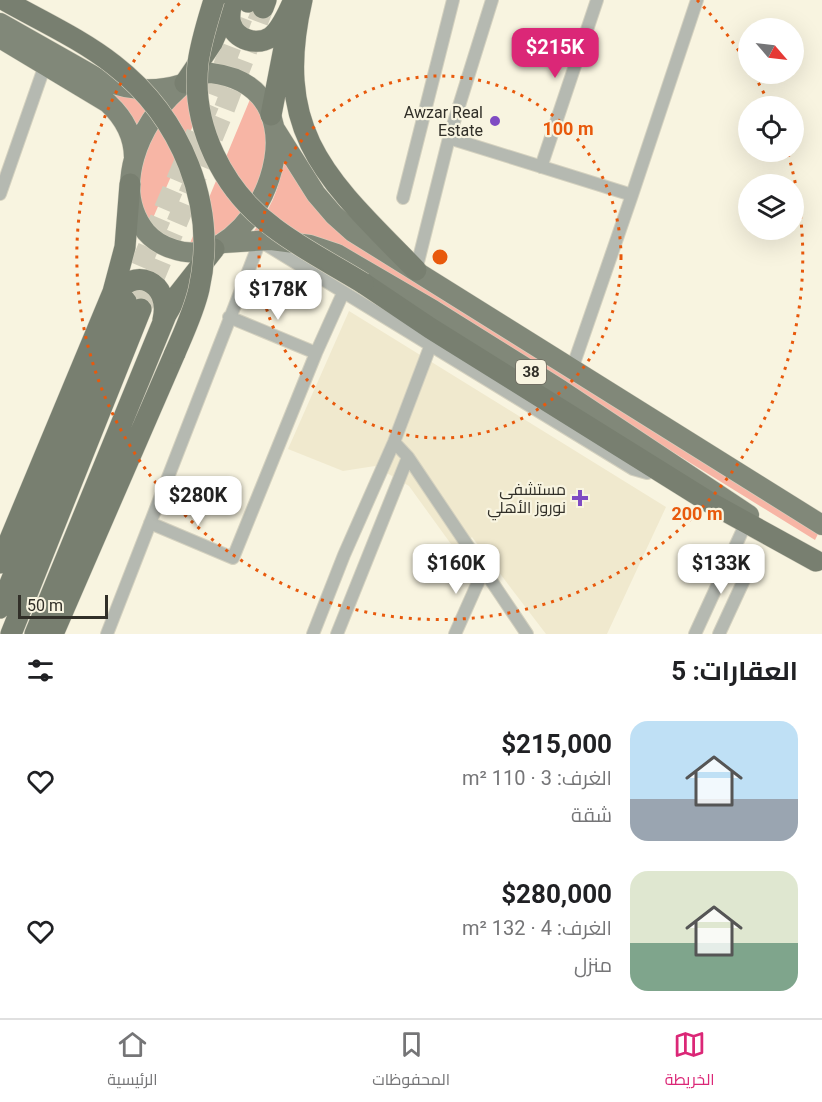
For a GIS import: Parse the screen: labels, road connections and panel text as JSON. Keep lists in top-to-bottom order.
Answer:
{
  "streets": {
    "main road": ["38"]
  },
  "places": {
    "other": ["Awzar Real Estate"],
    "health": ["مستشفى نوروز الأهلي"]
  },
  "scale_bar": "50 m",
  "north": "bottom right",
  "page": {
    "price": [
      "$215K",
      "$178K",
      "$280K",
      "$160K",
      "$133K"
    ],
    "scale": "50 m",
    "heading": "العقارات: 5",
    "list": [
      {
        "name": "$215,000",
        "note": "الغرف: 3 · 110 m² · شقة"
      },
      {
        "name": "$280,000",
        "note": "الغرف: 4 · 132 m² · منزل"
      }
    ],
    "tabs": ["الخريطة", "المحفوظات", "الرئيسية"]
  },
  "rings": ["100 m", "200 m"]
}
